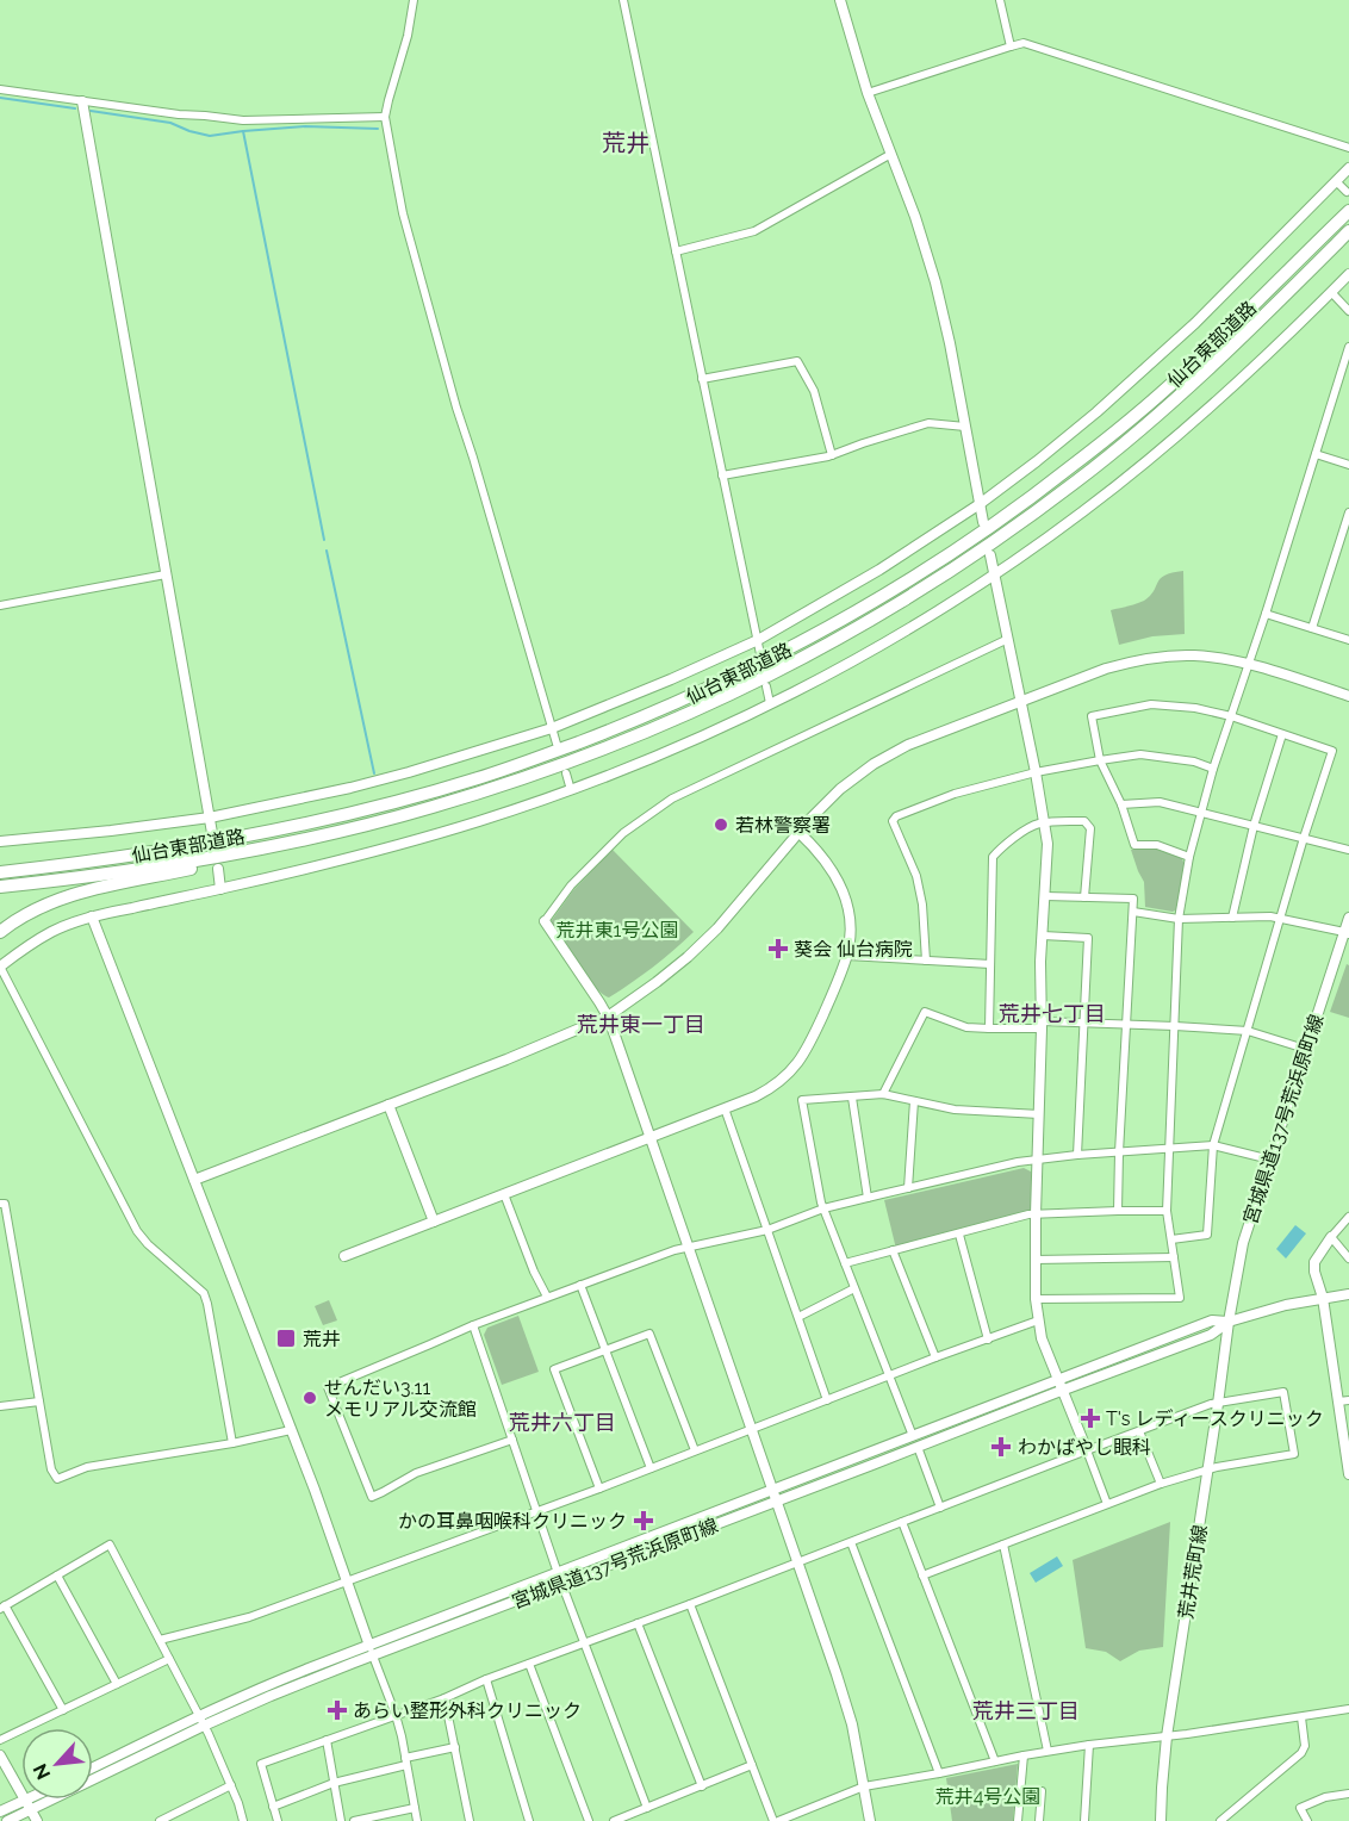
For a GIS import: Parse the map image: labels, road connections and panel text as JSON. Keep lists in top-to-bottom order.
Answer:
{
  "streets": {
    "highway": ["仙台東部道路"],
    "street": ["宮城県道137号荒浜原町線", "荒井荒町線"]
  },
  "crossings": [
    ["宮城県道137号荒浜原町線", "荒井荒町線"]
  ],
  "districts": [
    "荒井",
    "荒井七丁目",
    "荒井東一丁目",
    "荒井六丁目",
    "荒井三丁目"
  ],
  "parks": ["荒井東1号公園", "荒井4号公園"],
  "places": {
    "other": ["若林警察署", "せんだい3.11 メモリアル交流館"],
    "health": [
      "葵会 仙台病院",
      "T's レディースクリニック",
      "わかばやし眼科",
      "かの耳鼻咽喉科クリニック",
      "あらい整形外科クリニック"
    ],
    "transit": ["荒井"]
  },
  "north": "bottom left"
}
